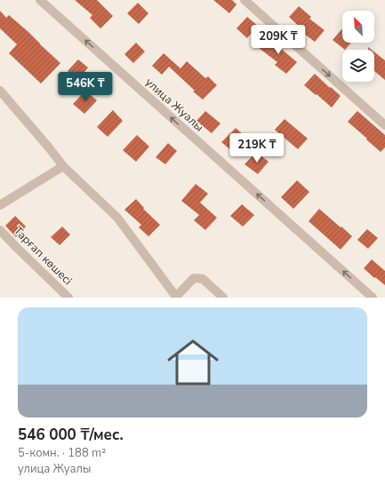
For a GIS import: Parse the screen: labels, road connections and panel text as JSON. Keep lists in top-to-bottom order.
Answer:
{
  "streets": {
    "street": ["улица Жуалы", "Тарғап көшесі"]
  },
  "one_way": ["улица Жуалы"],
  "north": "top left",
  "page": {
    "price": ["209K ₸", "546K ₸", "219K ₸"],
    "list": [
      {
        "name": "546 000 ₸/мес.",
        "note": "5-комн. · 188 m² · улица Жуалы"
      }
    ]
  }
}
